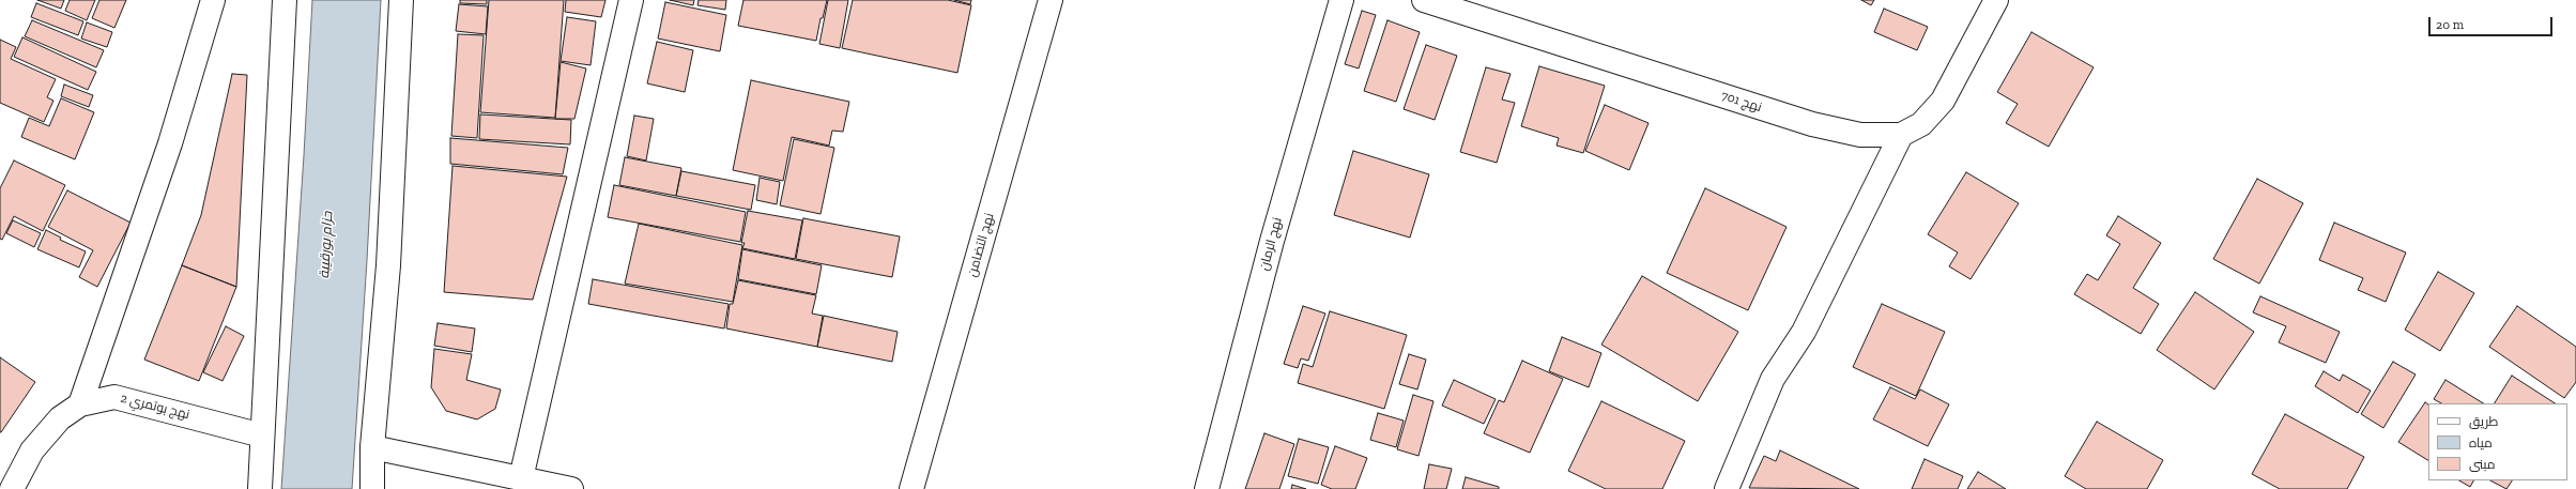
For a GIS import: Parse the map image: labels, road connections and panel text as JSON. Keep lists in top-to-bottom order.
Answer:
{
  "streets": {
    "main road": [
      "نهج 701",
      "نهج الرمان",
      "نهج التضامن",
      "نهج بوتمري 2"
    ]
  },
  "water": ["حزام بورقيبة"],
  "legend": ["طريق", "مياه", "مبنى"],
  "scale_bar": "20 m"
}
